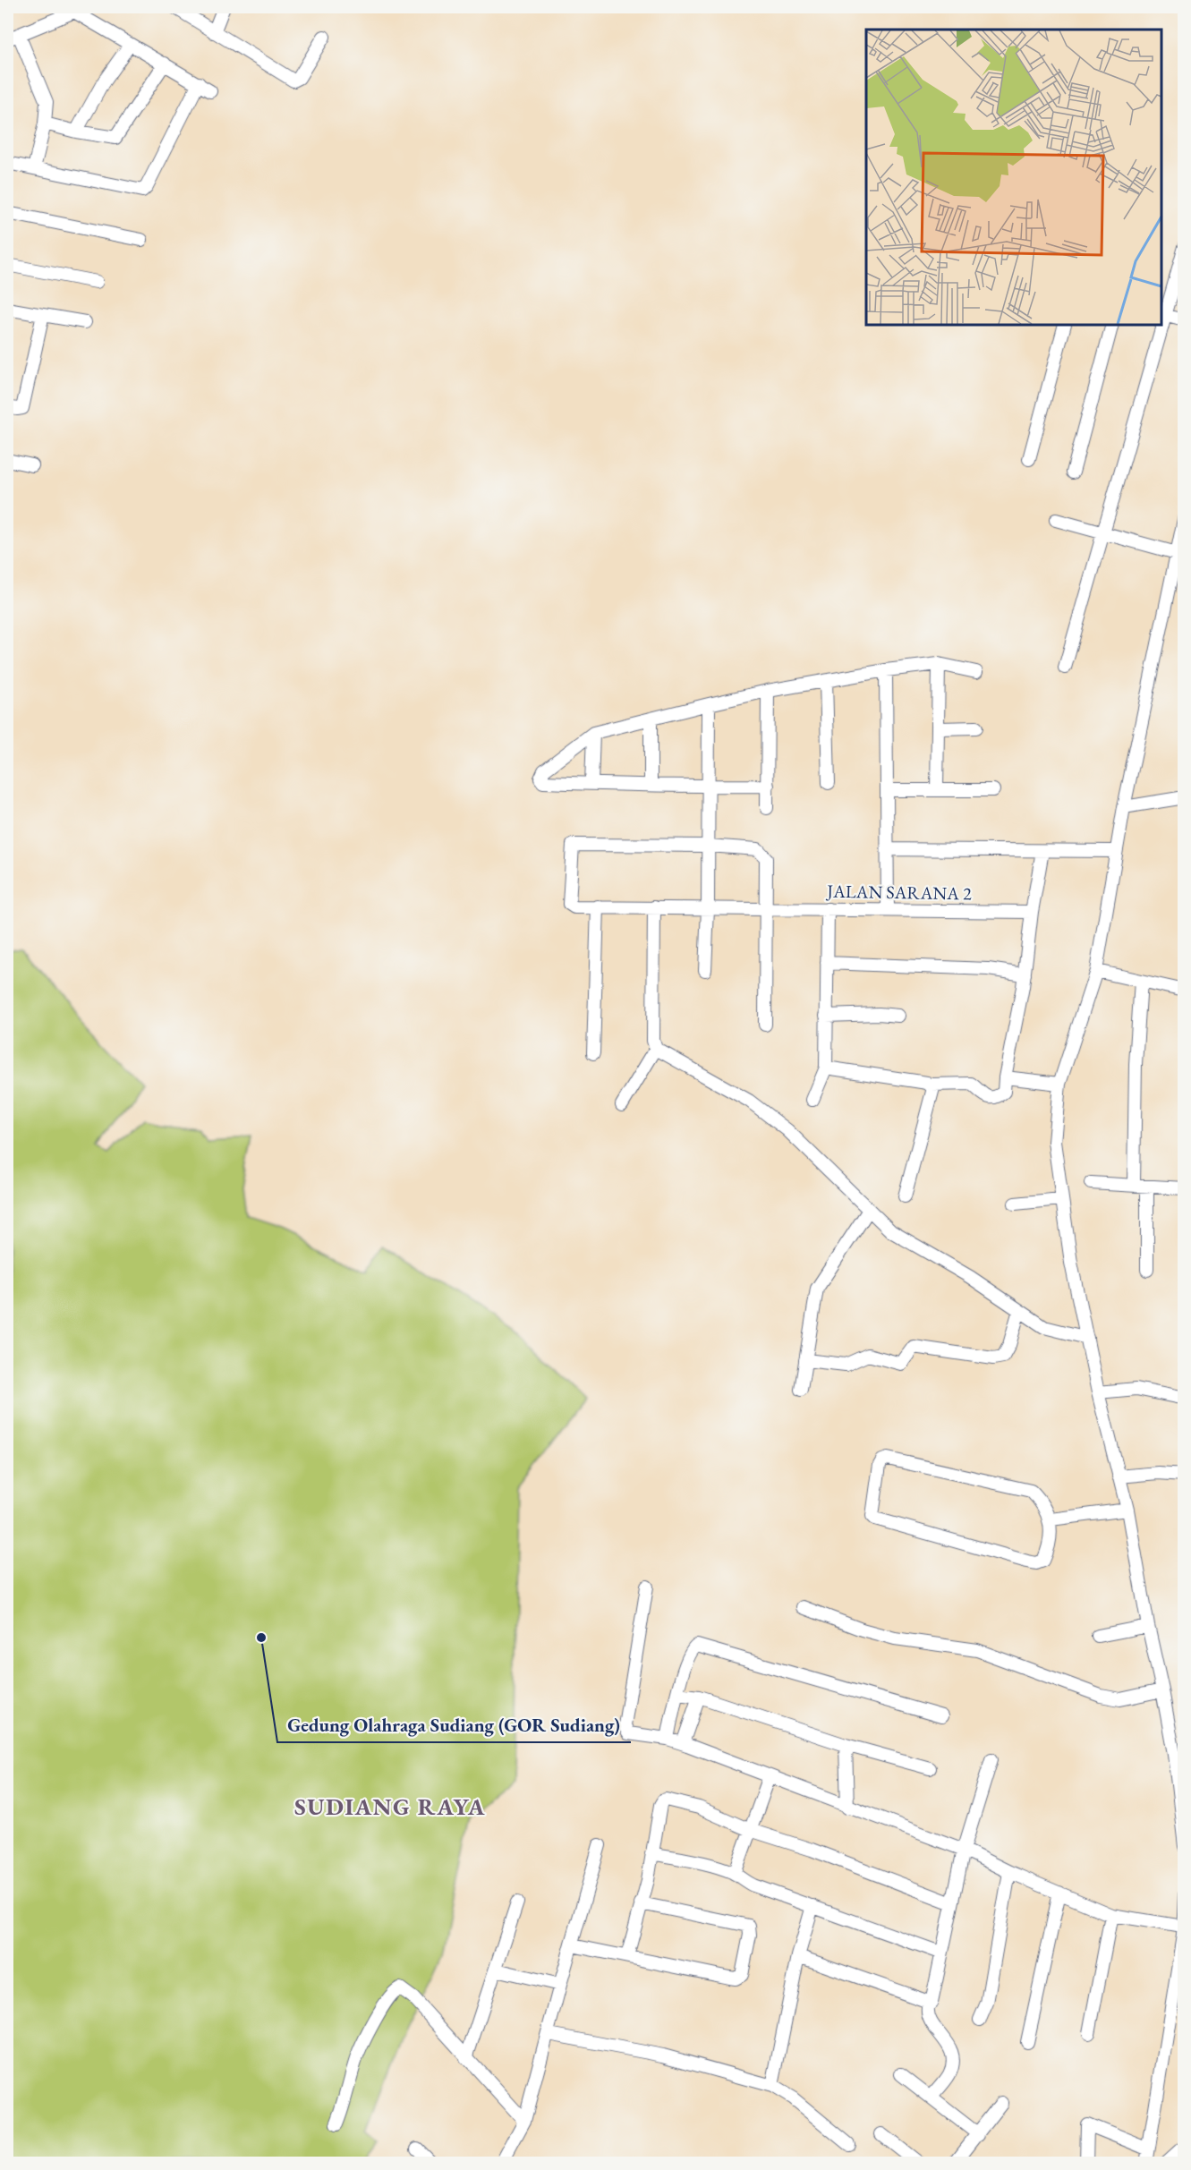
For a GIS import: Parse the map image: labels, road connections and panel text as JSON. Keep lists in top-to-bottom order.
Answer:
{
  "streets": {
    "street": ["JALAN SARANA 2"]
  },
  "districts": ["SUDIANG RAYA"],
  "places": ["Gedung Olahraga Sudiang (GOR Sudiang)"]
}
